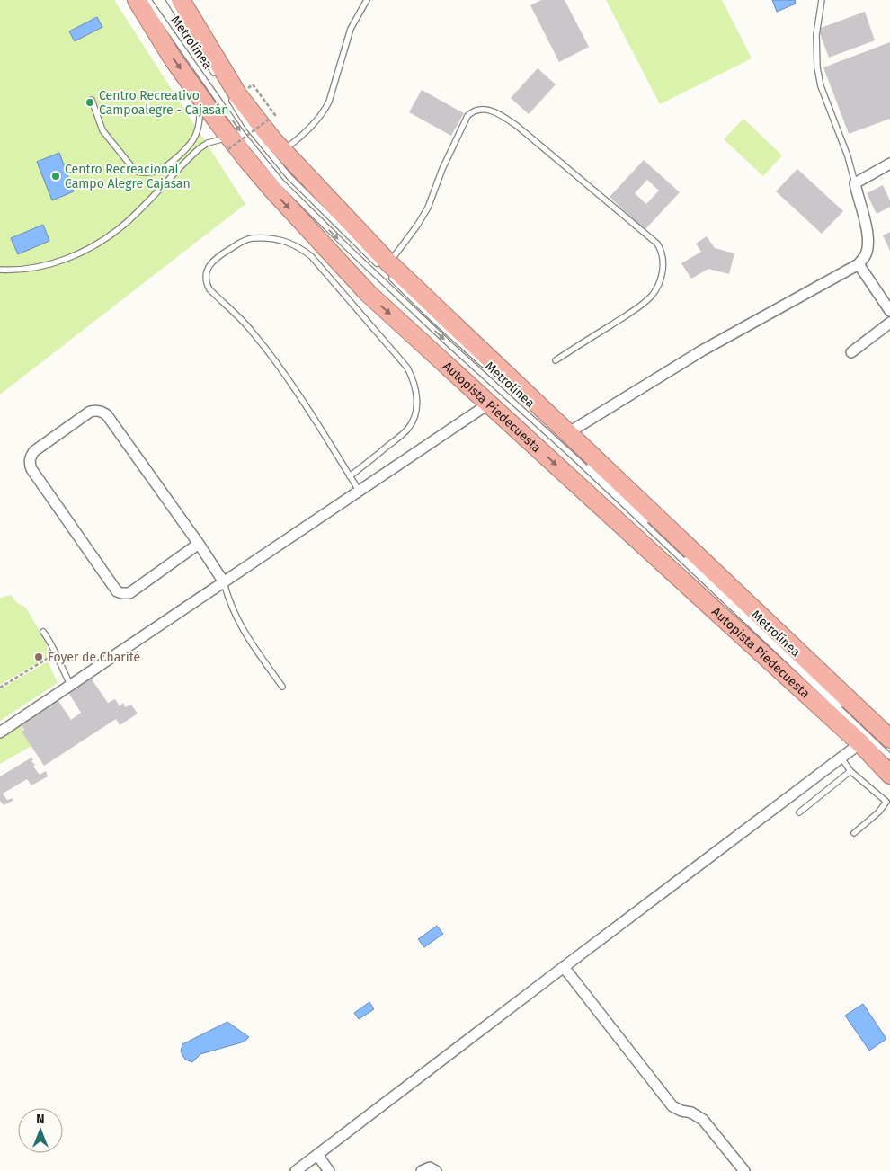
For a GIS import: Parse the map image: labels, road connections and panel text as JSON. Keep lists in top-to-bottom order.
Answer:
{
  "streets": {
    "highway": ["Autopista Piedecuesta"],
    "lane": ["Metrolínea"]
  },
  "crossings": [
    ["Metrolínea", "Autopista Piedecuesta"]
  ],
  "places": ["Centro Recreativo Campoalegre - Cajasán", "Centro Recreacional Campo Alegre Cajasan", "Foyer de Charité"],
  "north": "top"
}
